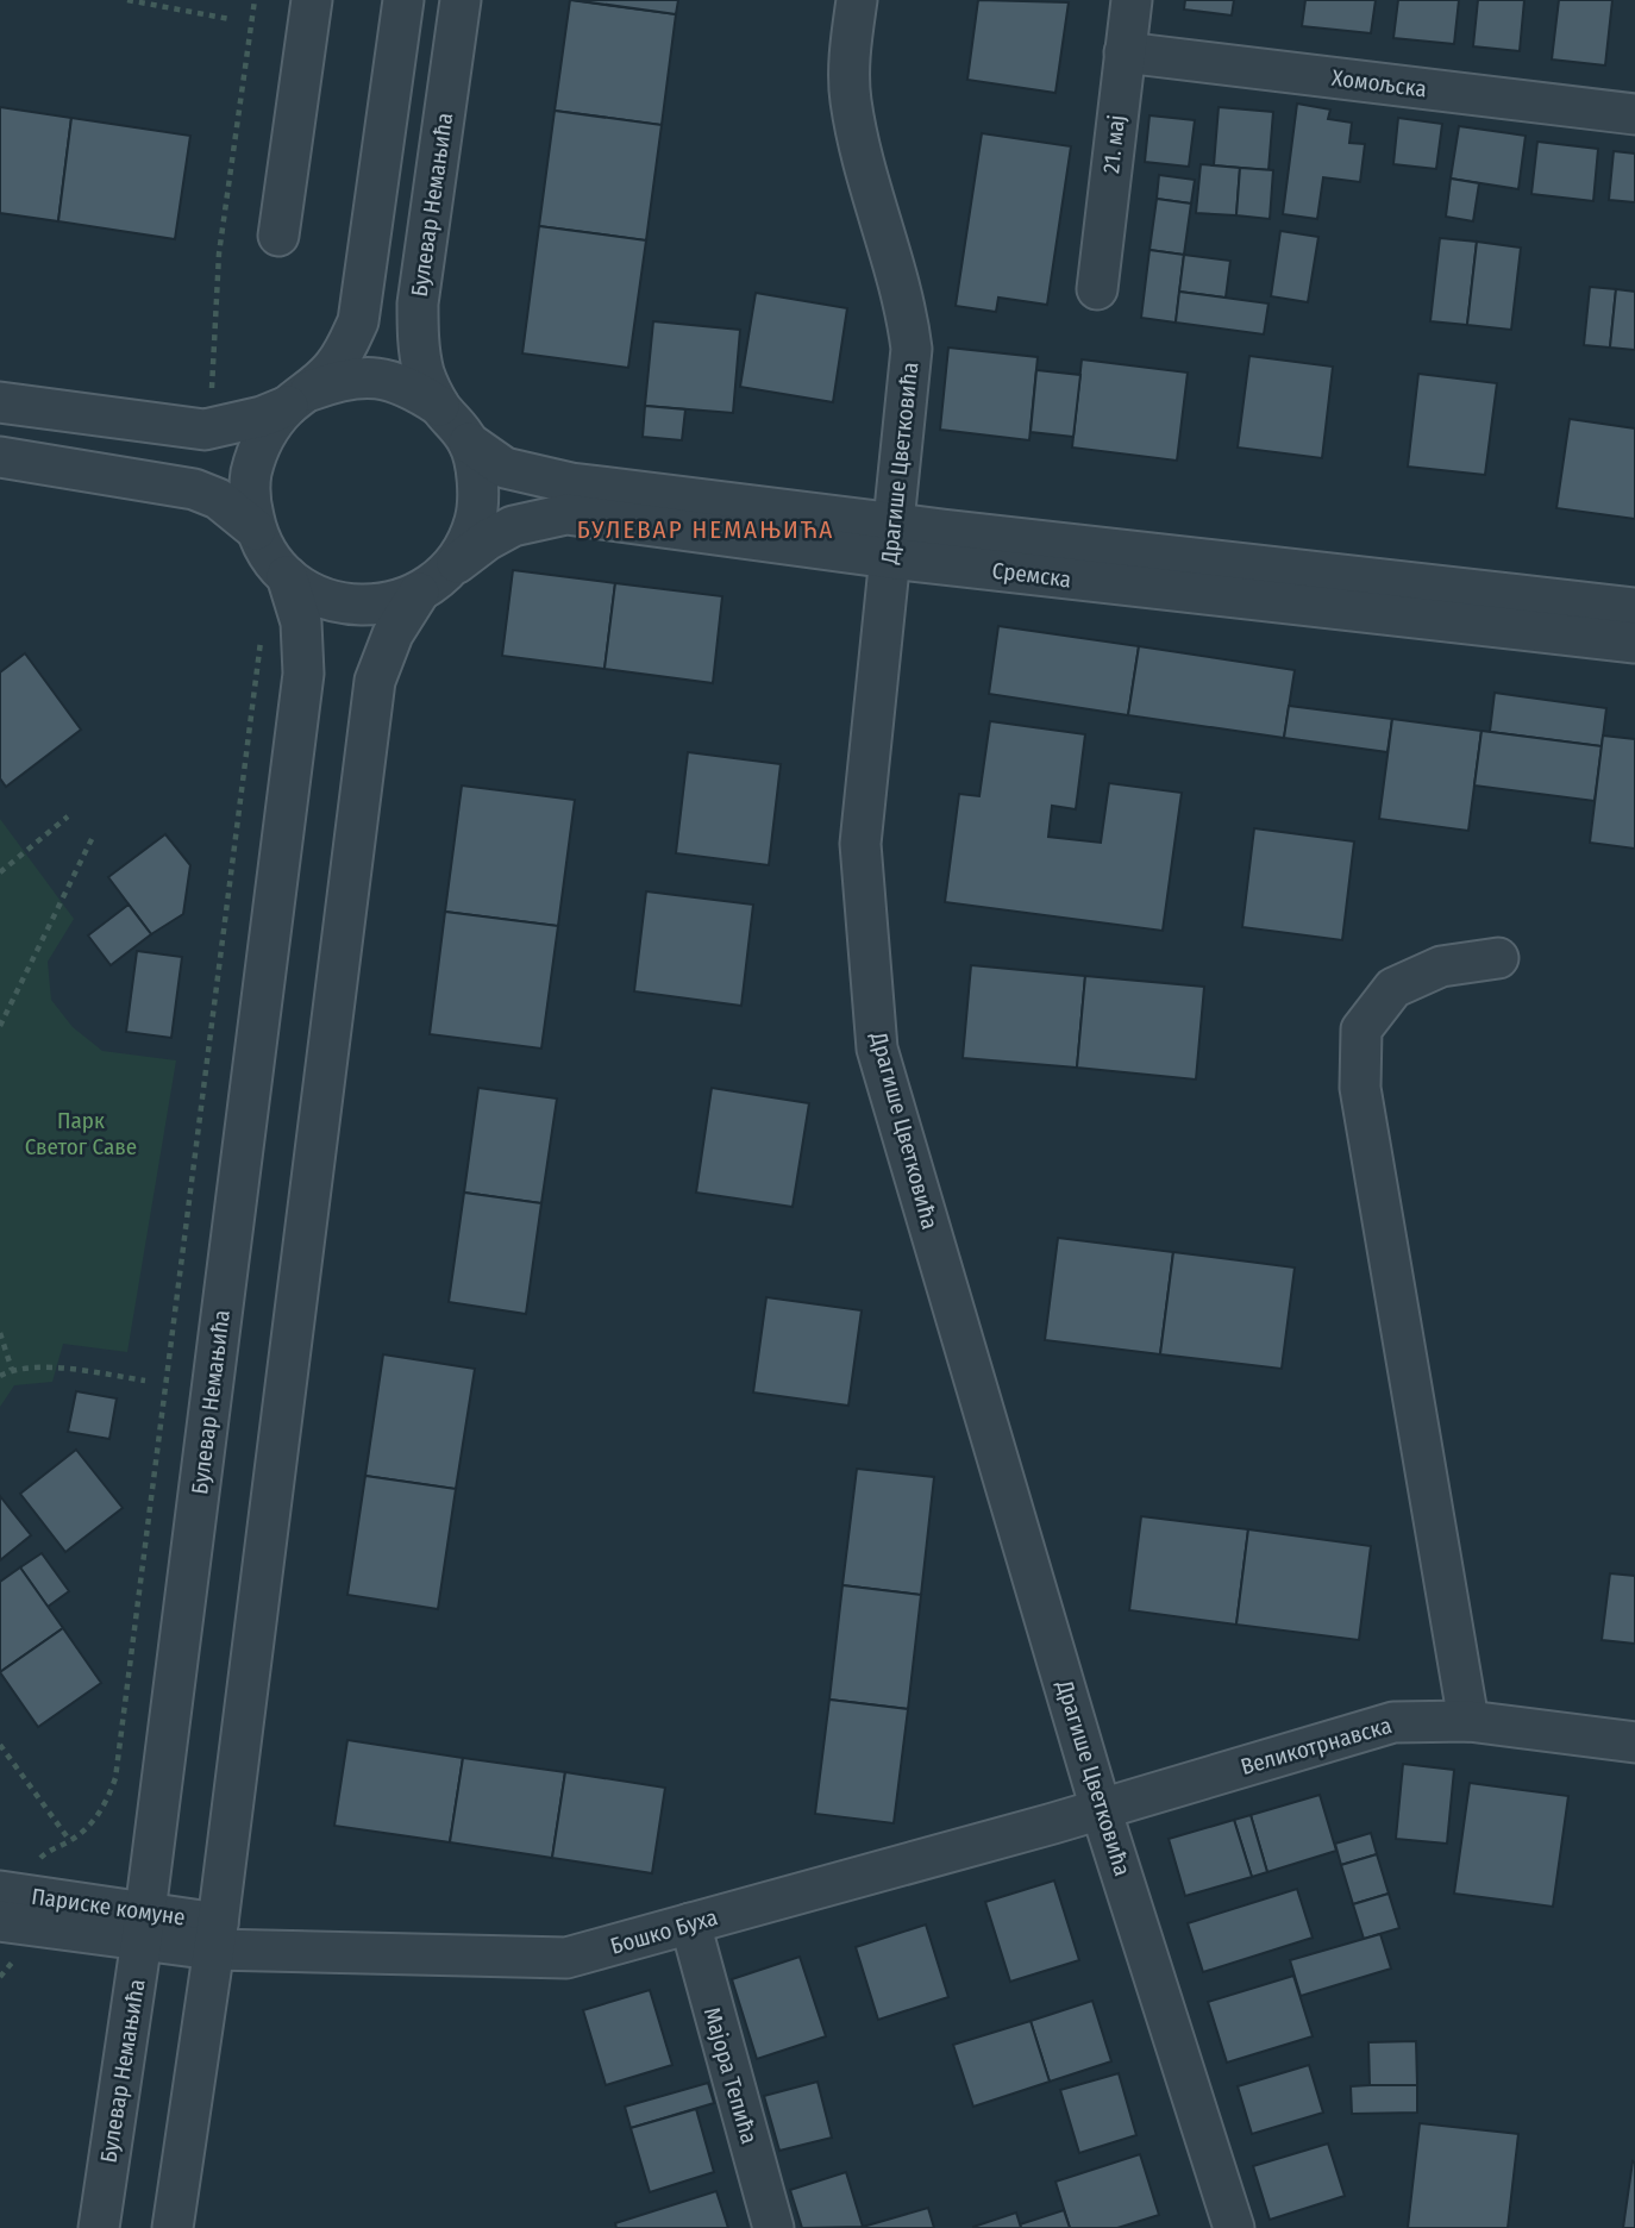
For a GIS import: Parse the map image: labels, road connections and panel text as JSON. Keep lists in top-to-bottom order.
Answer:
{
  "streets": {
    "street": [
      "Хомољска",
      "21. мај",
      "Булевар Немањића",
      "Драгише Цветковића",
      "Сремска",
      "Великотрнавска",
      "Париске комуне",
      "Бошко Буха",
      "Мајора Тепића"
    ]
  },
  "crossings": [
    ["Хомољска", "21. мај"],
    ["Булевар Немањића", "Сремска"],
    ["Булевар Немањића", "Париске комуне"],
    ["Булевар Немањића", "Бошко Буха"],
    ["Драгише Цветковића", "Сремска"],
    ["Драгише Цветковића", "Великотрнавска"],
    ["Драгише Цветковића", "Бошко Буха"],
    ["Великотрнавска", "Бошко Буха"],
    ["Париске комуне", "Бошко Буха"],
    ["Бошко Буха", "Мајора Тепића"]
  ],
  "districts": ["БУЛЕВАР НЕМАЊИЋА"],
  "parks": ["Парк Светог Саве"]
}
